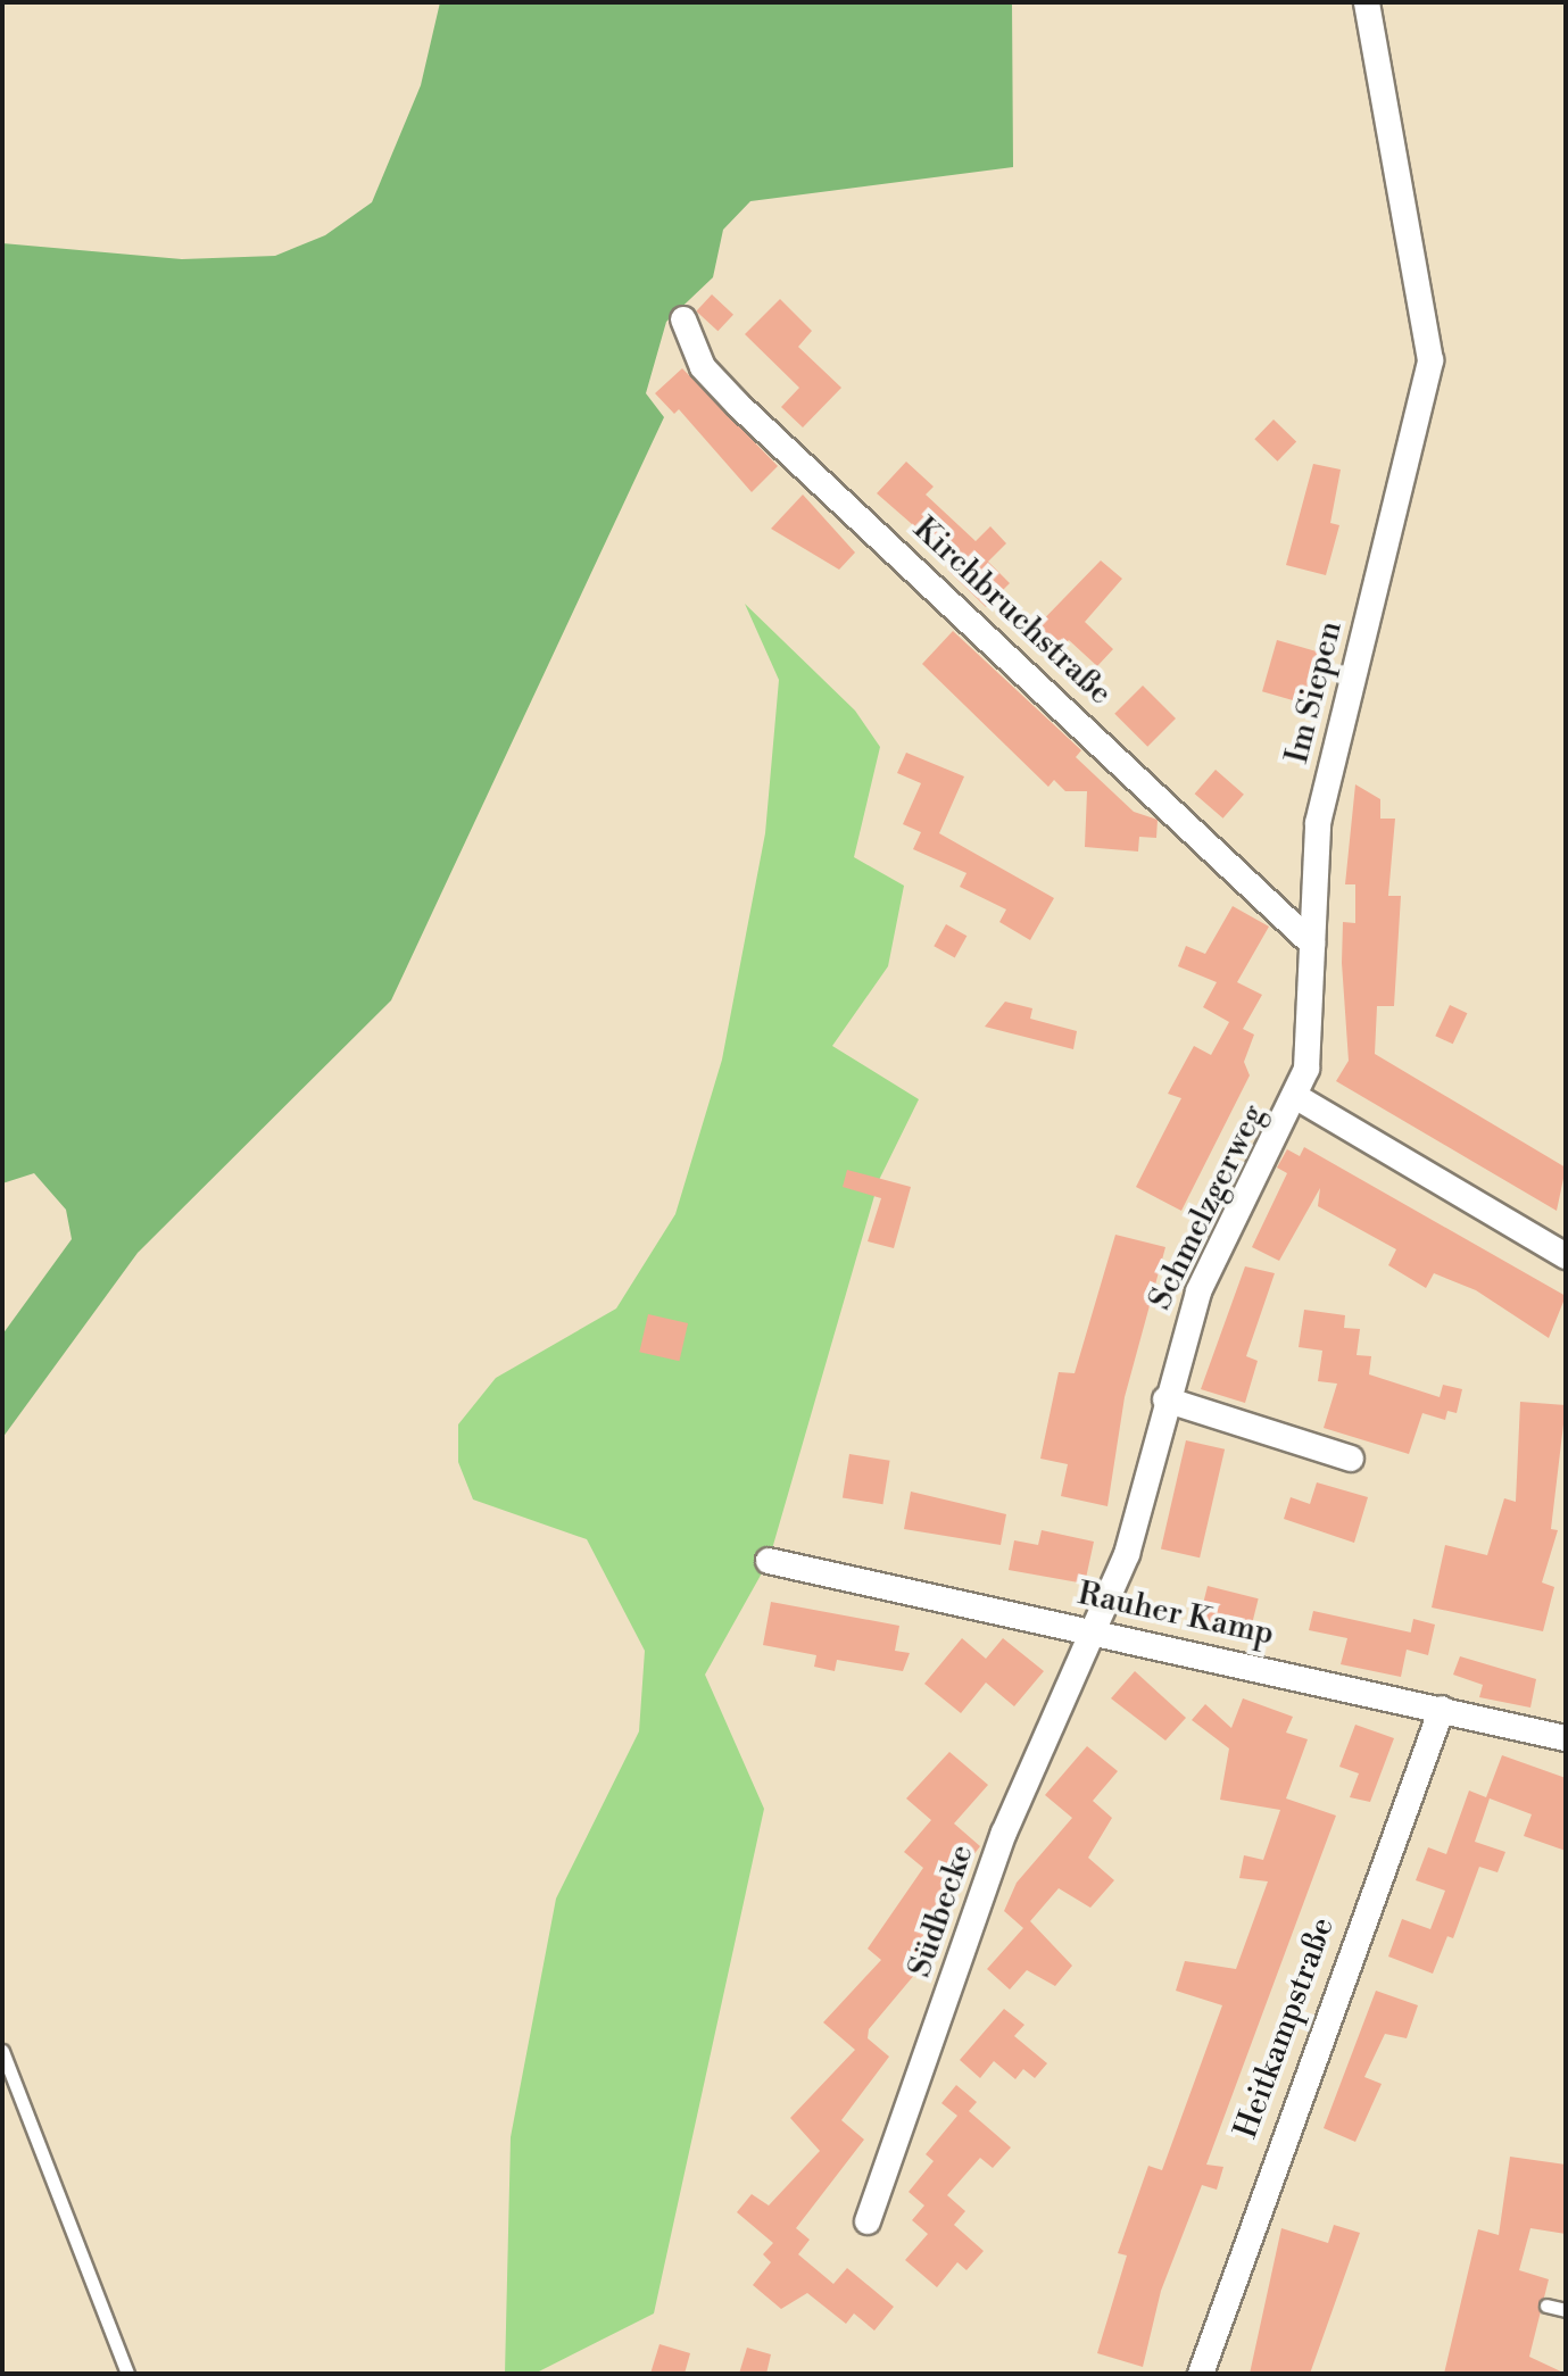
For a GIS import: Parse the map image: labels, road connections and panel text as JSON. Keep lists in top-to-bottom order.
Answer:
{
  "streets": {
    "street": [
      "Kirchbruchstraße",
      "Im Siepen",
      "Schmelzgerweg",
      "Rauher Kamp",
      "Südbecke",
      "Heitkampstraße"
    ]
  },
  "crossings": [
    ["Kirchbruchstraße", "Im Siepen"],
    ["Im Siepen", "Schmelzgerweg"],
    ["Schmelzgerweg", "Rauher Kamp"],
    ["Schmelzgerweg", "Südbecke"],
    ["Rauher Kamp", "Südbecke"],
    ["Rauher Kamp", "Heitkampstraße"]
  ]
}
